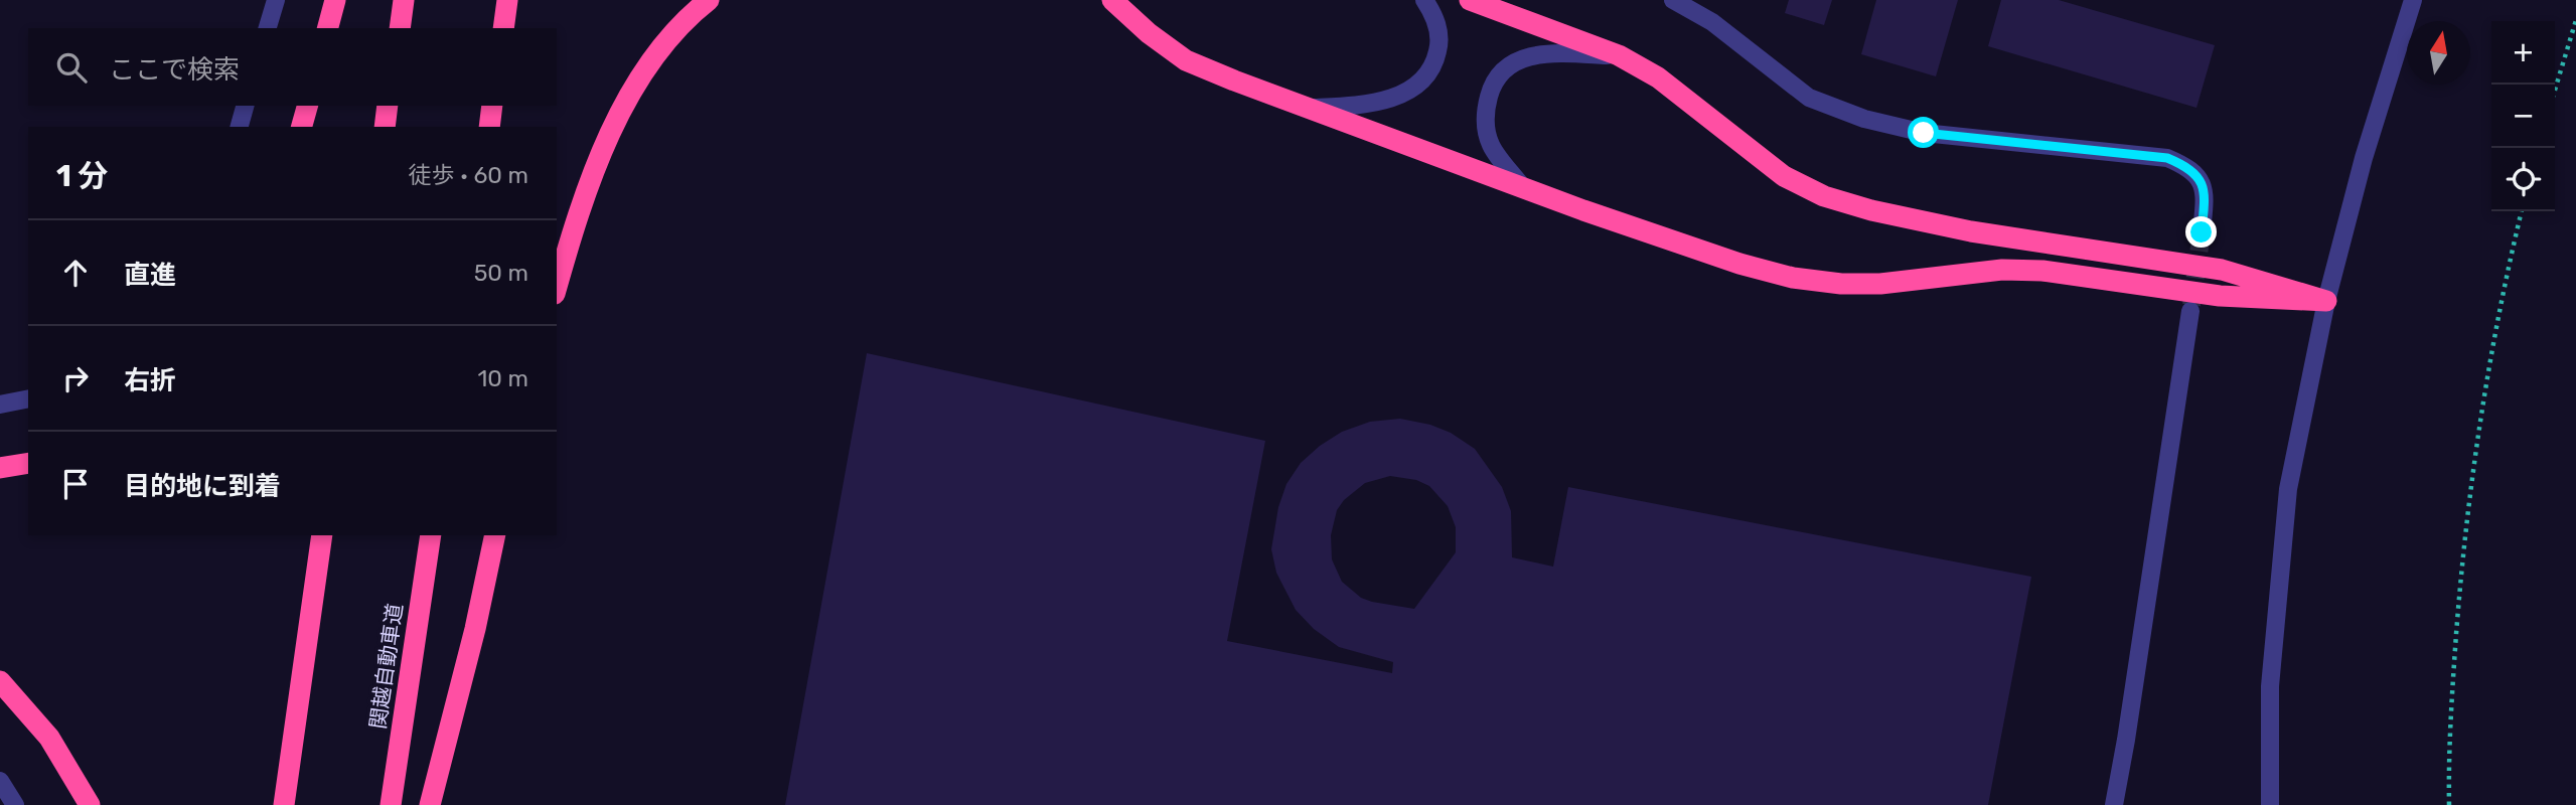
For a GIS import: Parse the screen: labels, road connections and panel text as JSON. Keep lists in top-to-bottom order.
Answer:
{
  "streets": {
    "highway": ["関越自動車道"]
  },
  "north": "top",
  "page": {
    "map_buttons": ["+", "−"],
    "search": "ここで検索",
    "heading": ["1 分", "徒歩 · 60 m"],
    "list": [
      ["直進", "50 m"],
      ["右折", "10 m"],
      "目的地に到着"
    ]
  }
}
